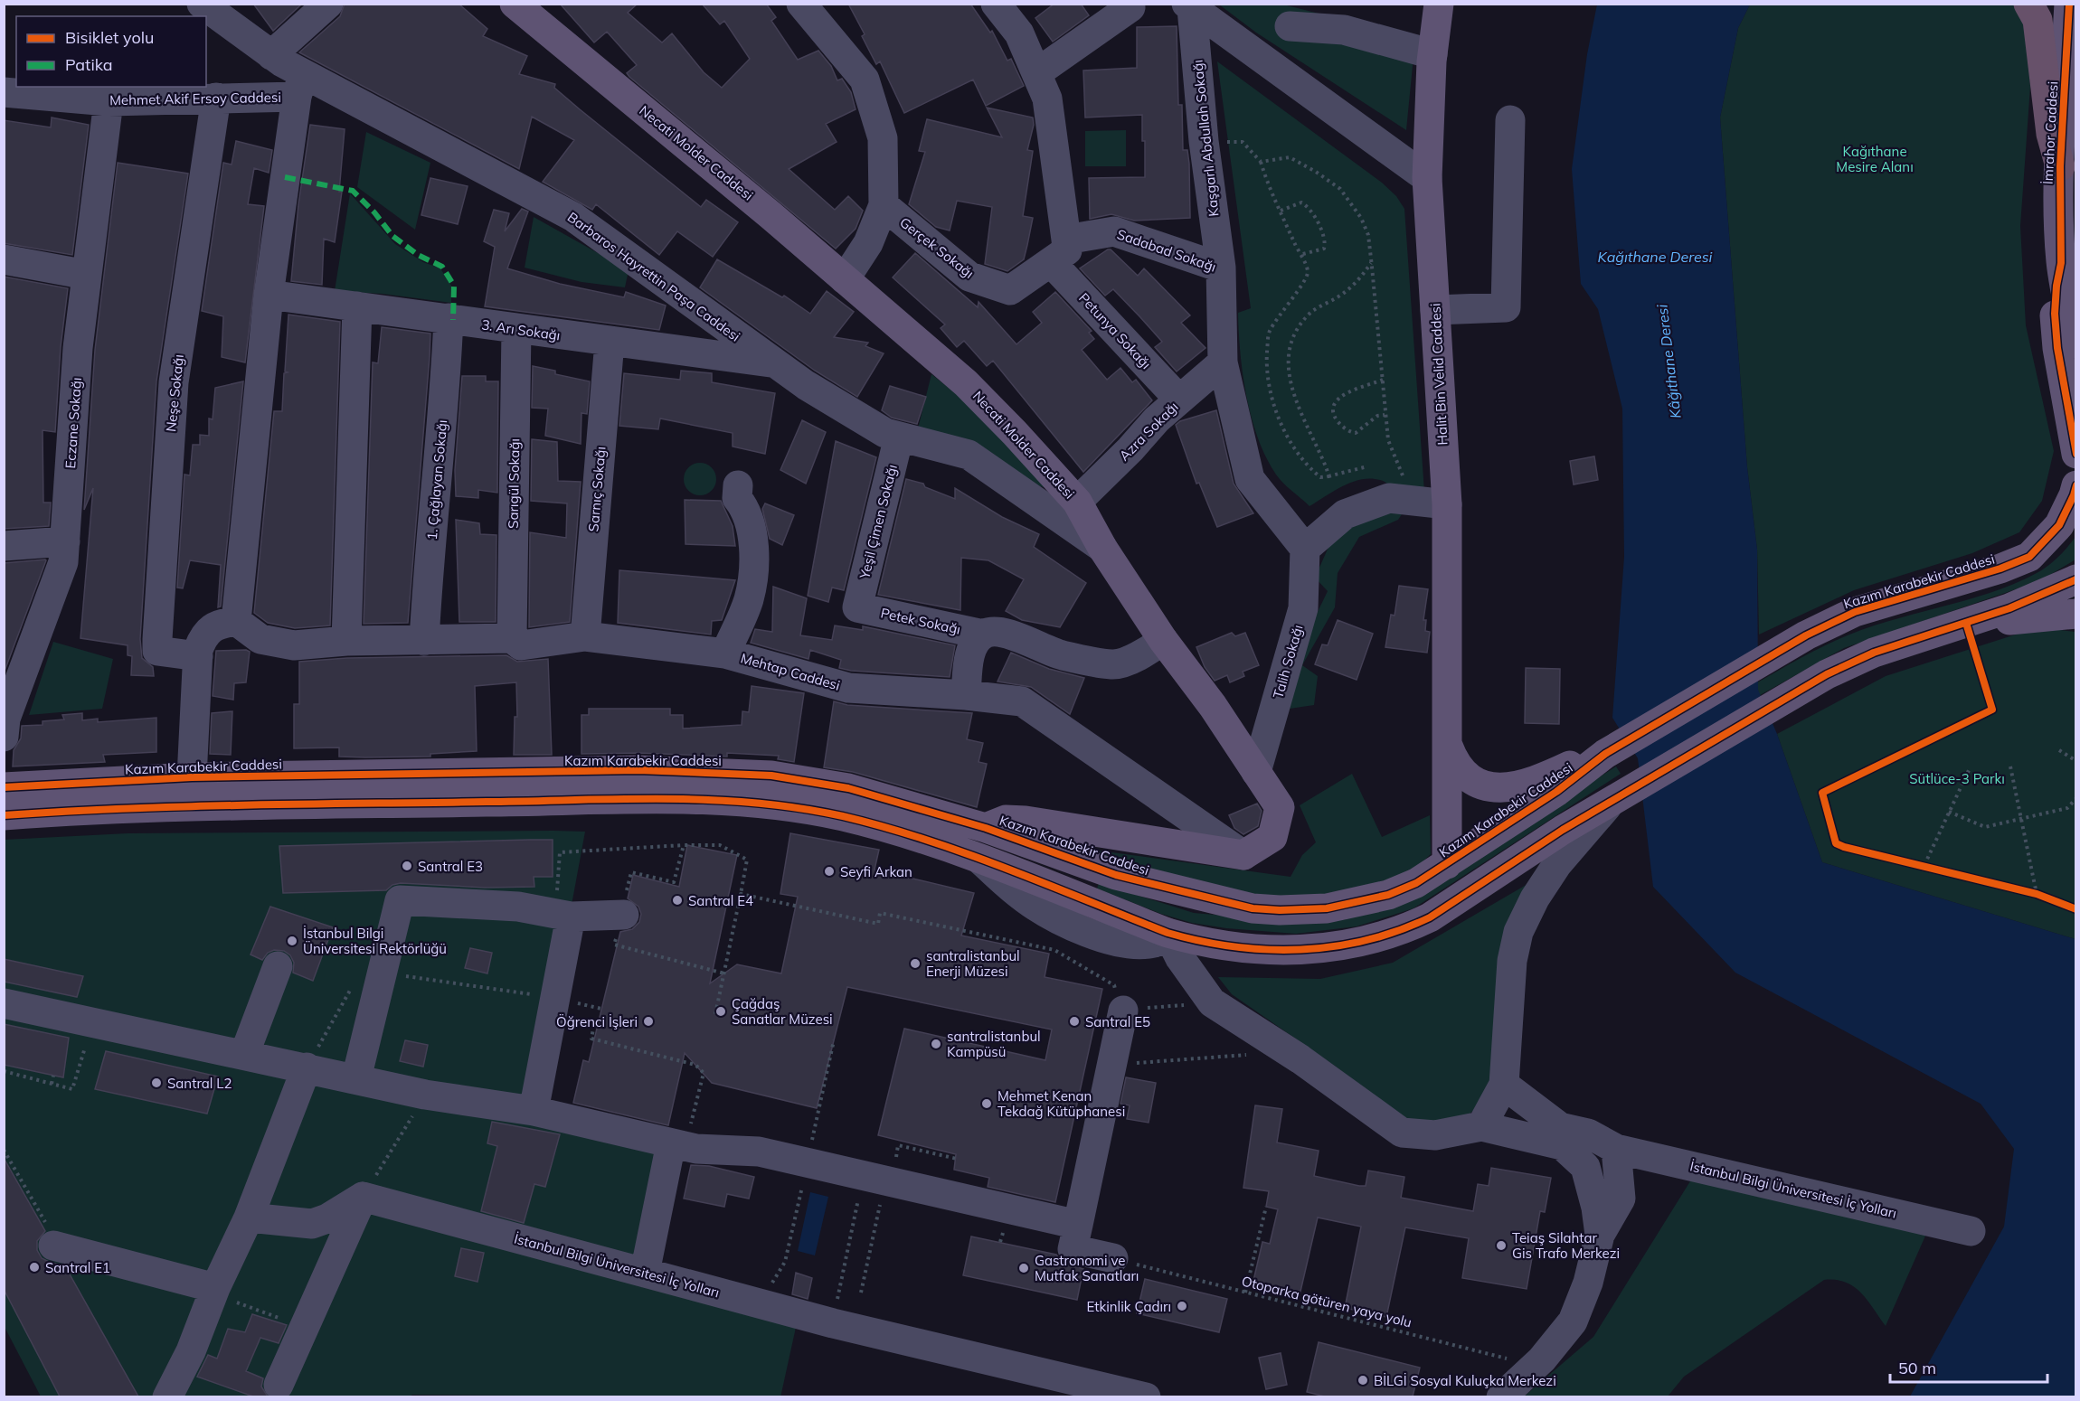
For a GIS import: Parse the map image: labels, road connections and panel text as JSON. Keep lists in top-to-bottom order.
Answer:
{
  "streets": {
    "main road": [
      "İmrahor Caddesi",
      "Necati Molder Caddesi",
      "Halit Bin Velid Caddesi",
      "Kazım Karabekir Caddesi"
    ],
    "street": [
      "Mehmet Akif Ersoy Caddesi",
      "Kaşgarlı Abdullah Sokağı",
      "Gerçek Sokağı",
      "Sadabad Sokağı",
      "Barbaros Hayrettin Paşa Caddesi",
      "3. Arı Sokağı",
      "Petunya Sokağı",
      "Neşe Sokağı",
      "Eczane Sokağı",
      "Azra Sokağı",
      "1. Çağlayan Sokağı",
      "Sarıgül Sokağı",
      "Sarnıç Sokağı",
      "Yeşil Çimen Sokağı",
      "Petek Sokağı",
      "Talih Sokağı",
      "Mehtap Caddesi",
      "İstanbul Bilgi Üniversitesi İç Yolları"
    ],
    "path": ["Otoparka götüren yaya yolu"]
  },
  "crossings": [
    ["Mehmet Akif Ersoy Caddesi", "Barbaros Hayrettin Paşa Caddesi"],
    ["Mehmet Akif Ersoy Caddesi", "Neşe Sokağı"],
    ["Mehmet Akif Ersoy Caddesi", "Eczane Sokağı"],
    ["Kaşgarlı Abdullah Sokağı", "Sadabad Sokağı"],
    ["Necati Molder Caddesi", "Barbaros Hayrettin Paşa Caddesi"],
    ["Necati Molder Caddesi", "Azra Sokağı"],
    ["Necati Molder Caddesi", "Petek Sokağı"],
    ["Necati Molder Caddesi", "Talih Sokağı"],
    ["Necati Molder Caddesi", "Mehtap Caddesi"],
    ["Gerçek Sokağı", "Sadabad Sokağı"],
    ["Gerçek Sokağı", "Petunya Sokağı"],
    ["Sadabad Sokağı", "Petunya Sokağı"],
    ["Sadabad Sokağı", "Azra Sokağı"],
    ["Sadabad Sokağı", "Talih Sokağı"],
    ["Barbaros Hayrettin Paşa Caddesi", "3. Arı Sokağı"],
    ["Barbaros Hayrettin Paşa Caddesi", "Yeşil Çimen Sokağı"],
    ["3. Arı Sokağı", "1. Çağlayan Sokağı"],
    ["3. Arı Sokağı", "Sarıgül Sokağı"],
    ["3. Arı Sokağı", "Sarnıç Sokağı"],
    ["Petunya Sokağı", "Azra Sokağı"],
    ["Halit Bin Velid Caddesi", "Kazım Karabekir Caddesi"],
    ["1. Çağlayan Sokağı", "Mehtap Caddesi"],
    ["Sarıgül Sokağı", "Mehtap Caddesi"],
    ["Sarnıç Sokağı", "Mehtap Caddesi"],
    ["Yeşil Çimen Sokağı", "Petek Sokağı"]
  ],
  "water": ["Kağıthane Deresi", "Kâğıthane Deresi"],
  "parks": ["Kağıthane Mesire Alanı", "Sütlüce-3 Parkı"],
  "places": [
    "Santral E3",
    "Seyfi Arkan",
    "Santral E4",
    "İstanbul Bilgi Üniversitesi Rektörlüğü",
    "santralistanbul Enerji Müzesi",
    "Çağdaş Sanatlar Müzesi",
    "Öğrenci İşleri",
    "Santral E5",
    "santralistanbul Kampüsü",
    "Santral L2",
    "Mehmet Kenan Tekdağ Kütüphanesi",
    "Teiaş Silahtar Gis Trafo Merkezi",
    "Santral E1",
    "Gastronomi ve Mutfak Sanatları",
    "Etkinlik Çadırı",
    "BİLGİ Sosyal Kuluçka Merkezi"
  ],
  "legend": ["Bisiklet yolu", "Patika"],
  "scale_bar": "50 m"
}
